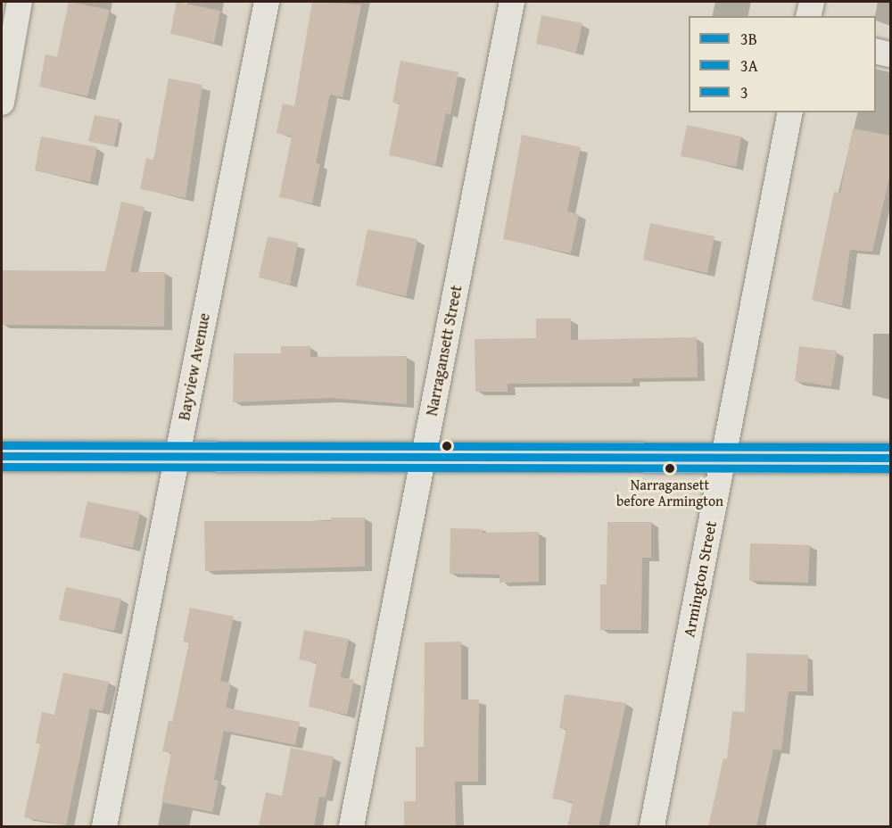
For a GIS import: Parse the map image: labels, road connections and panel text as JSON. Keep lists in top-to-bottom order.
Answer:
{
  "streets": {
    "street": ["Narragansett Street", "Bayview Avenue", "Armington Street"]
  },
  "places": ["Narragansett before Armington"],
  "lines": ["transit line 3", "transit line 3B", "transit line 3A"],
  "legend": ["3B", "3A", "3"]
}
